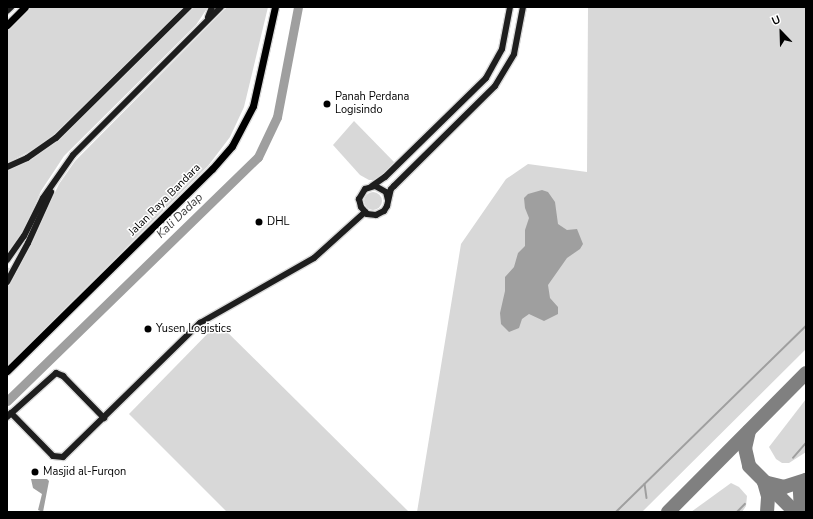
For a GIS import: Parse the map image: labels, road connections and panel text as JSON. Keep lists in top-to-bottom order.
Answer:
{
  "streets": {
    "main road": ["Jalan Raya Bandara"]
  },
  "water": ["Kali Dadap"],
  "places": [
    "Panah Perdana Logisindo",
    "DHL",
    "Yusen Logistics",
    "Masjid al-Furqon"
  ],
  "north": "top left"
}
